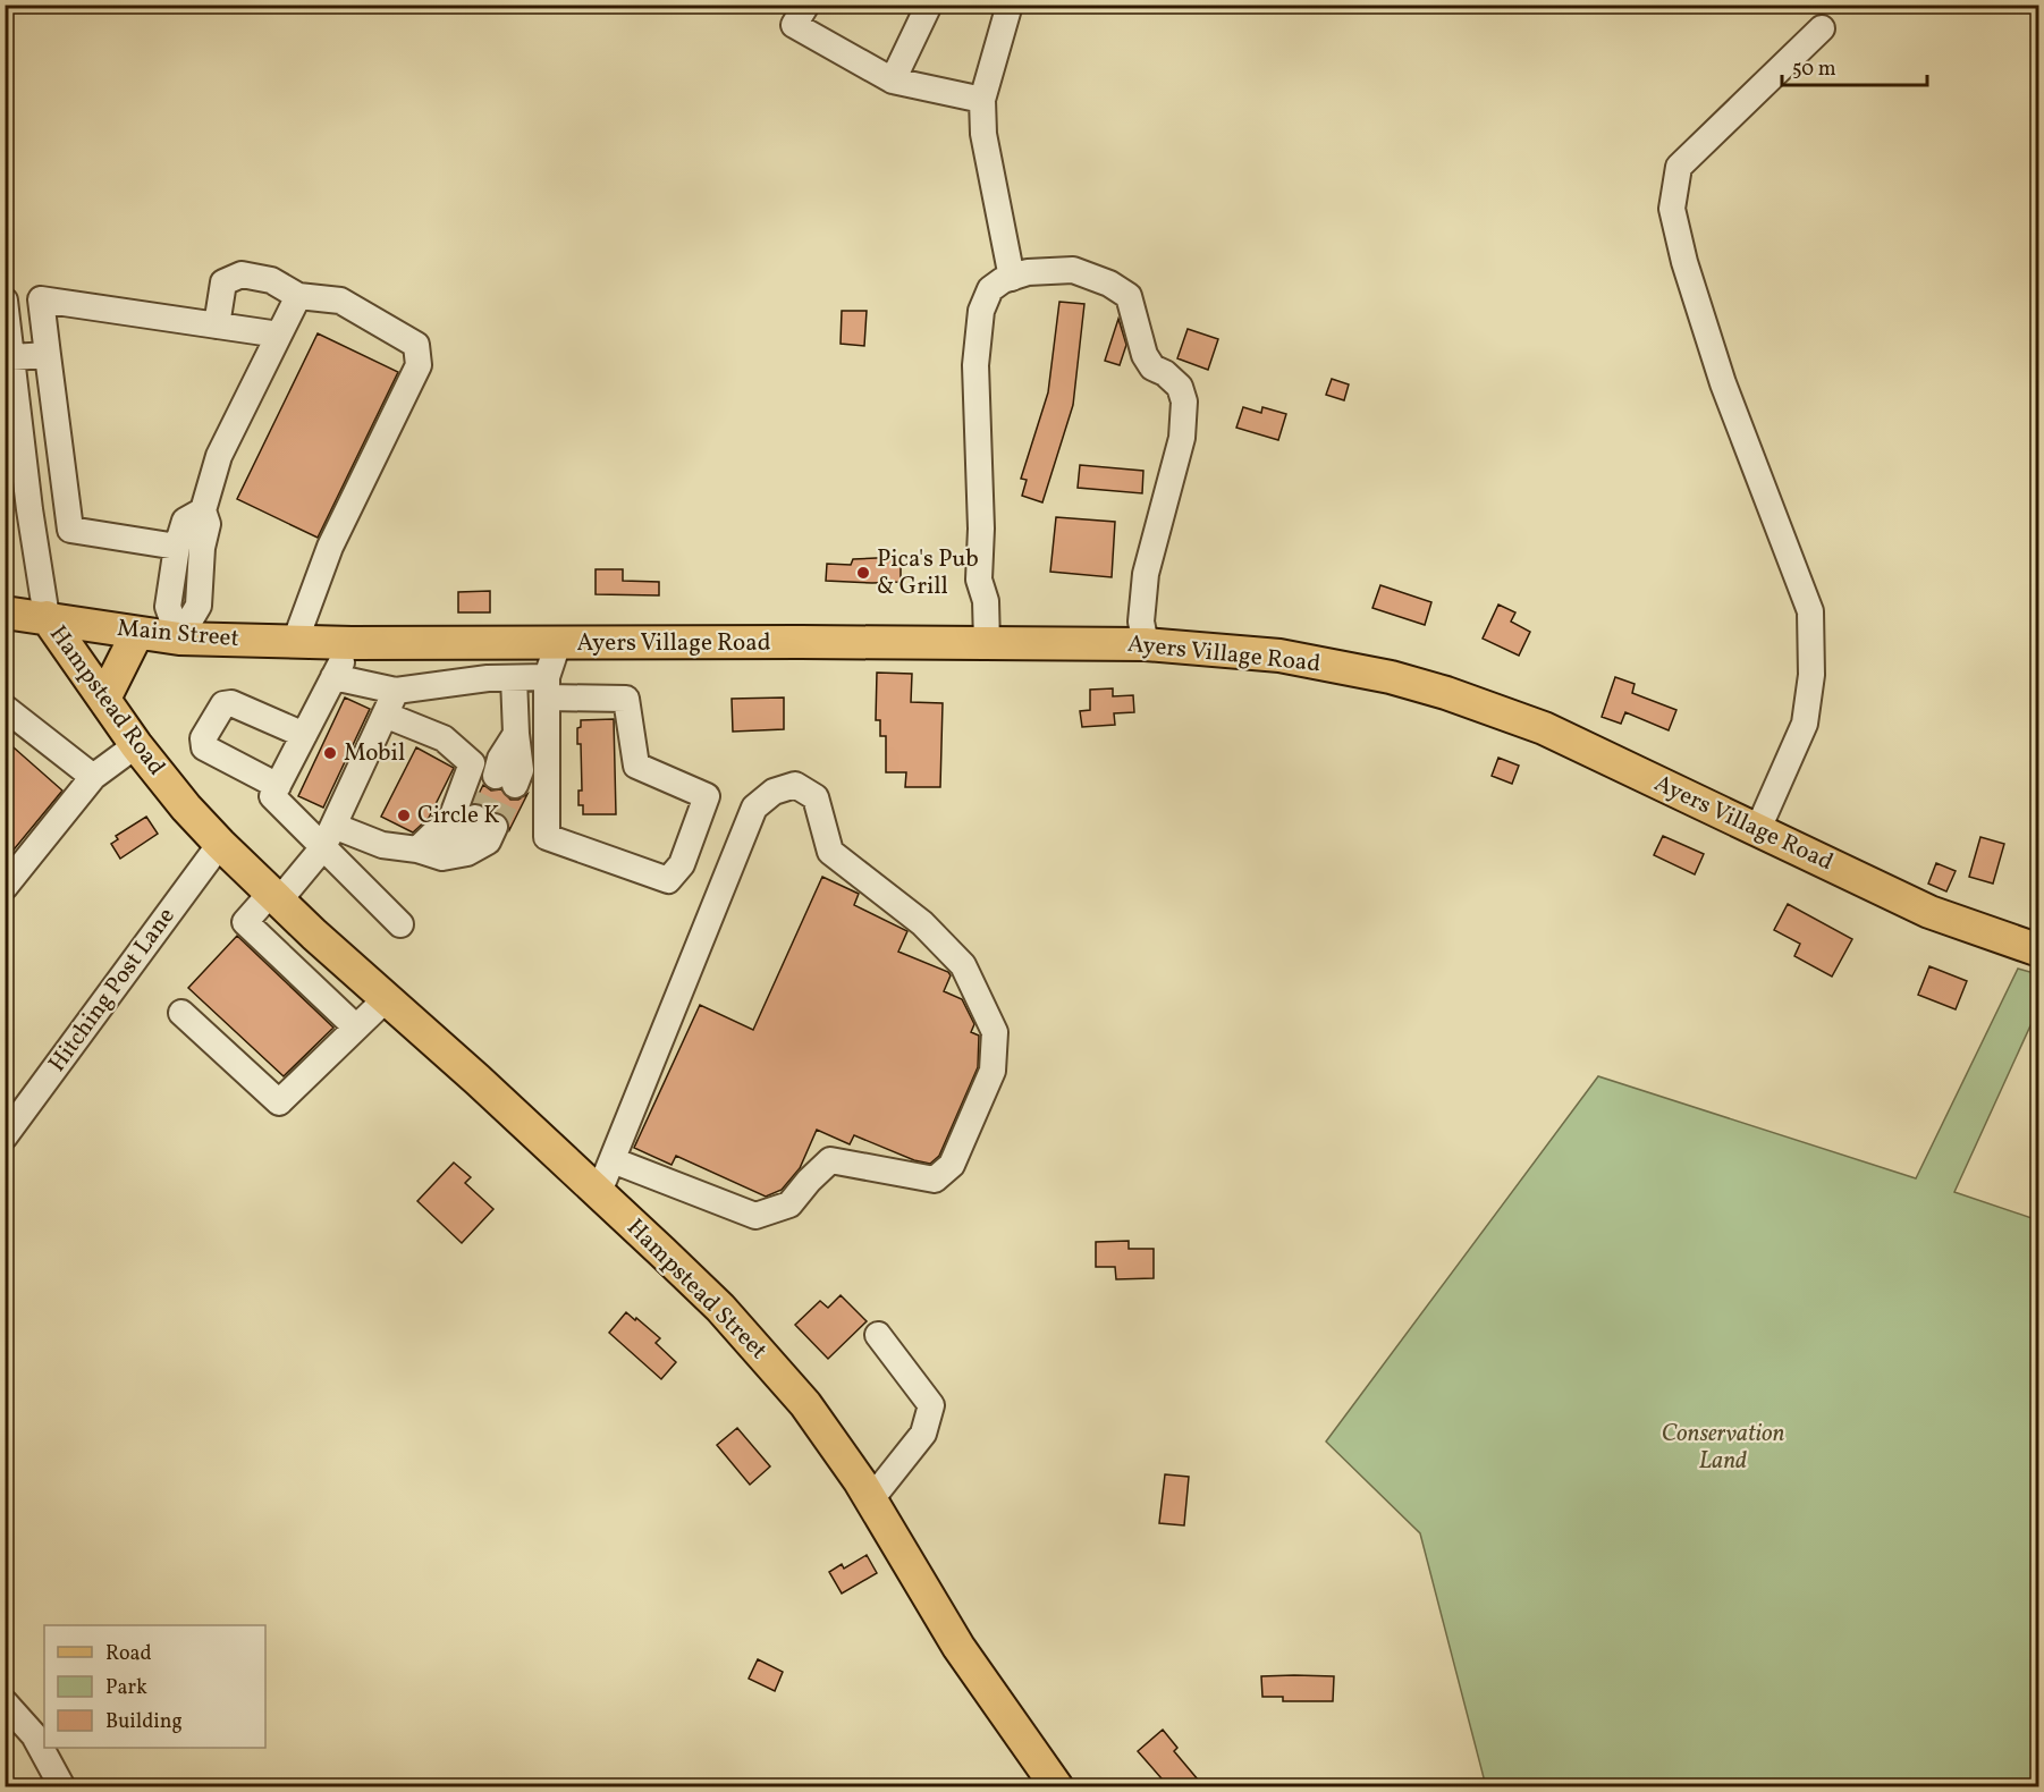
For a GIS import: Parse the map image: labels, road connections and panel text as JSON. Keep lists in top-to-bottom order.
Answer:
{
  "streets": {
    "main road": [
      "Main Street",
      "Ayers Village Road",
      "Hampstead Road",
      "Hampstead Street"
    ],
    "street": ["Hitching Post Lane"]
  },
  "crossings": [
    ["Main Street", "Ayers Village Road"],
    ["Main Street", "Hampstead Road"],
    ["Hampstead Road", "Hitching Post Lane"],
    ["Hampstead Road", "Hampstead Street"]
  ],
  "parks": ["Conservation Land"],
  "places": ["Pica's Pub & Grill", "Mobil", "Circle K"],
  "legend": ["Road", "Park", "Building"],
  "scale_bar": "50 m"
}
